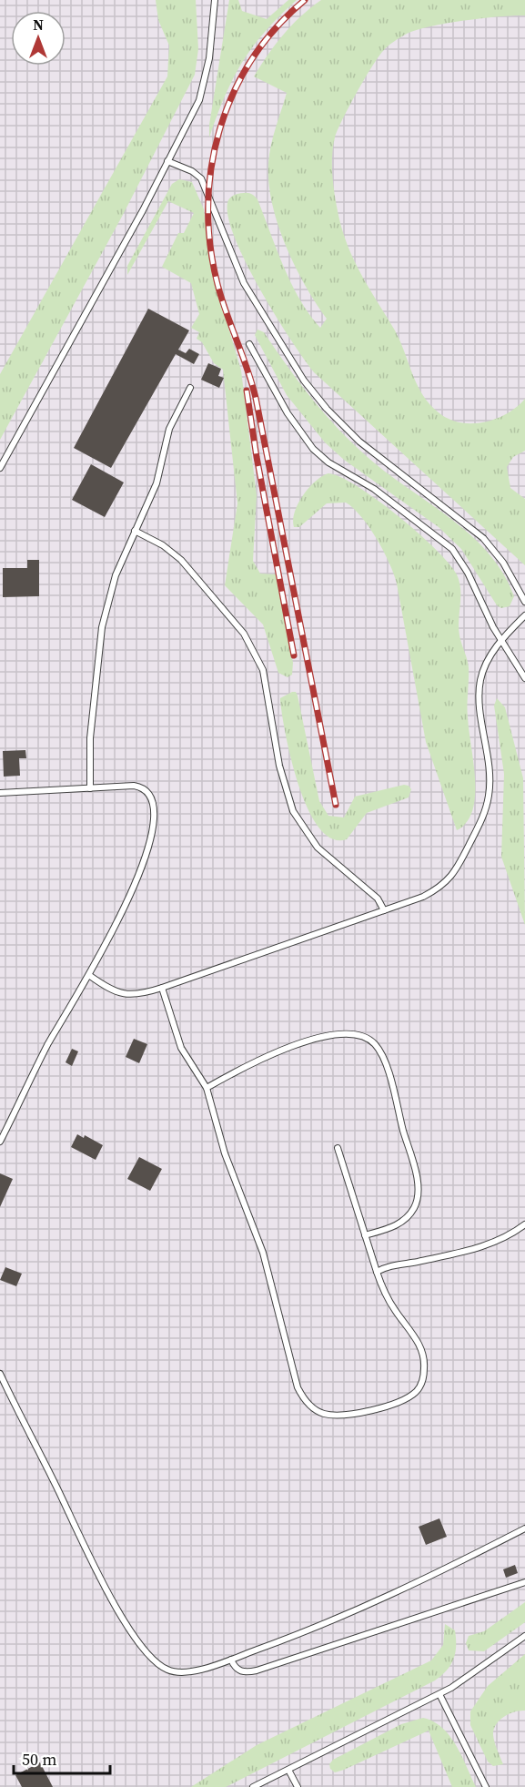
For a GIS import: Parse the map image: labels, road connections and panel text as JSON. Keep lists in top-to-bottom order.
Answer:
{
  "scale_bar": "50 m",
  "north": "top"
}
